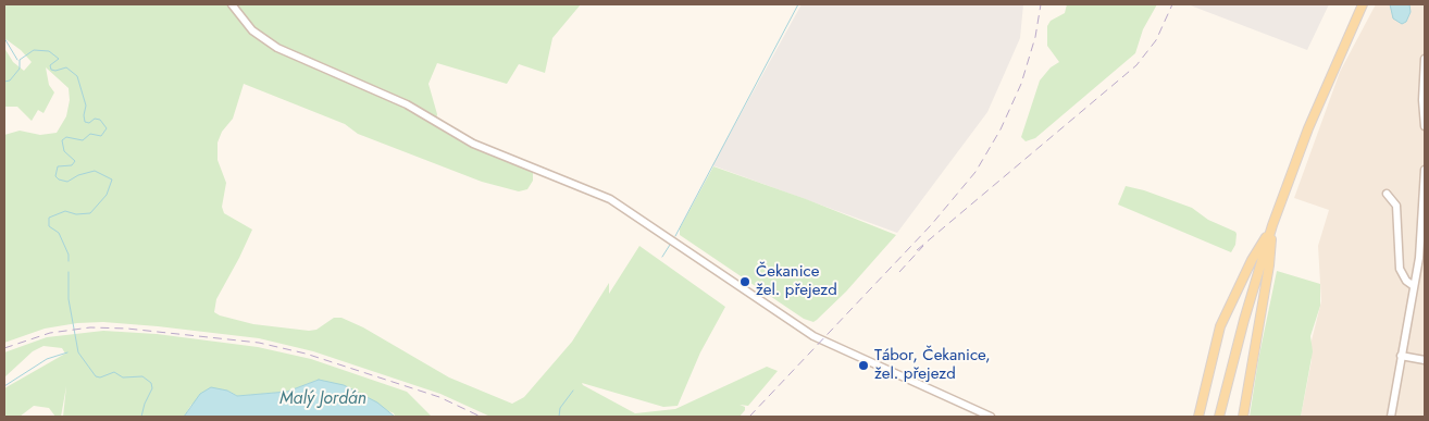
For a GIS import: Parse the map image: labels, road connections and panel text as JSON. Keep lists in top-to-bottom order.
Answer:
{
  "water": ["Malý Jordán"],
  "places": ["Čekanice žel. přejezd", "Tábor, Čekanice, žel. přejezd"]
}
